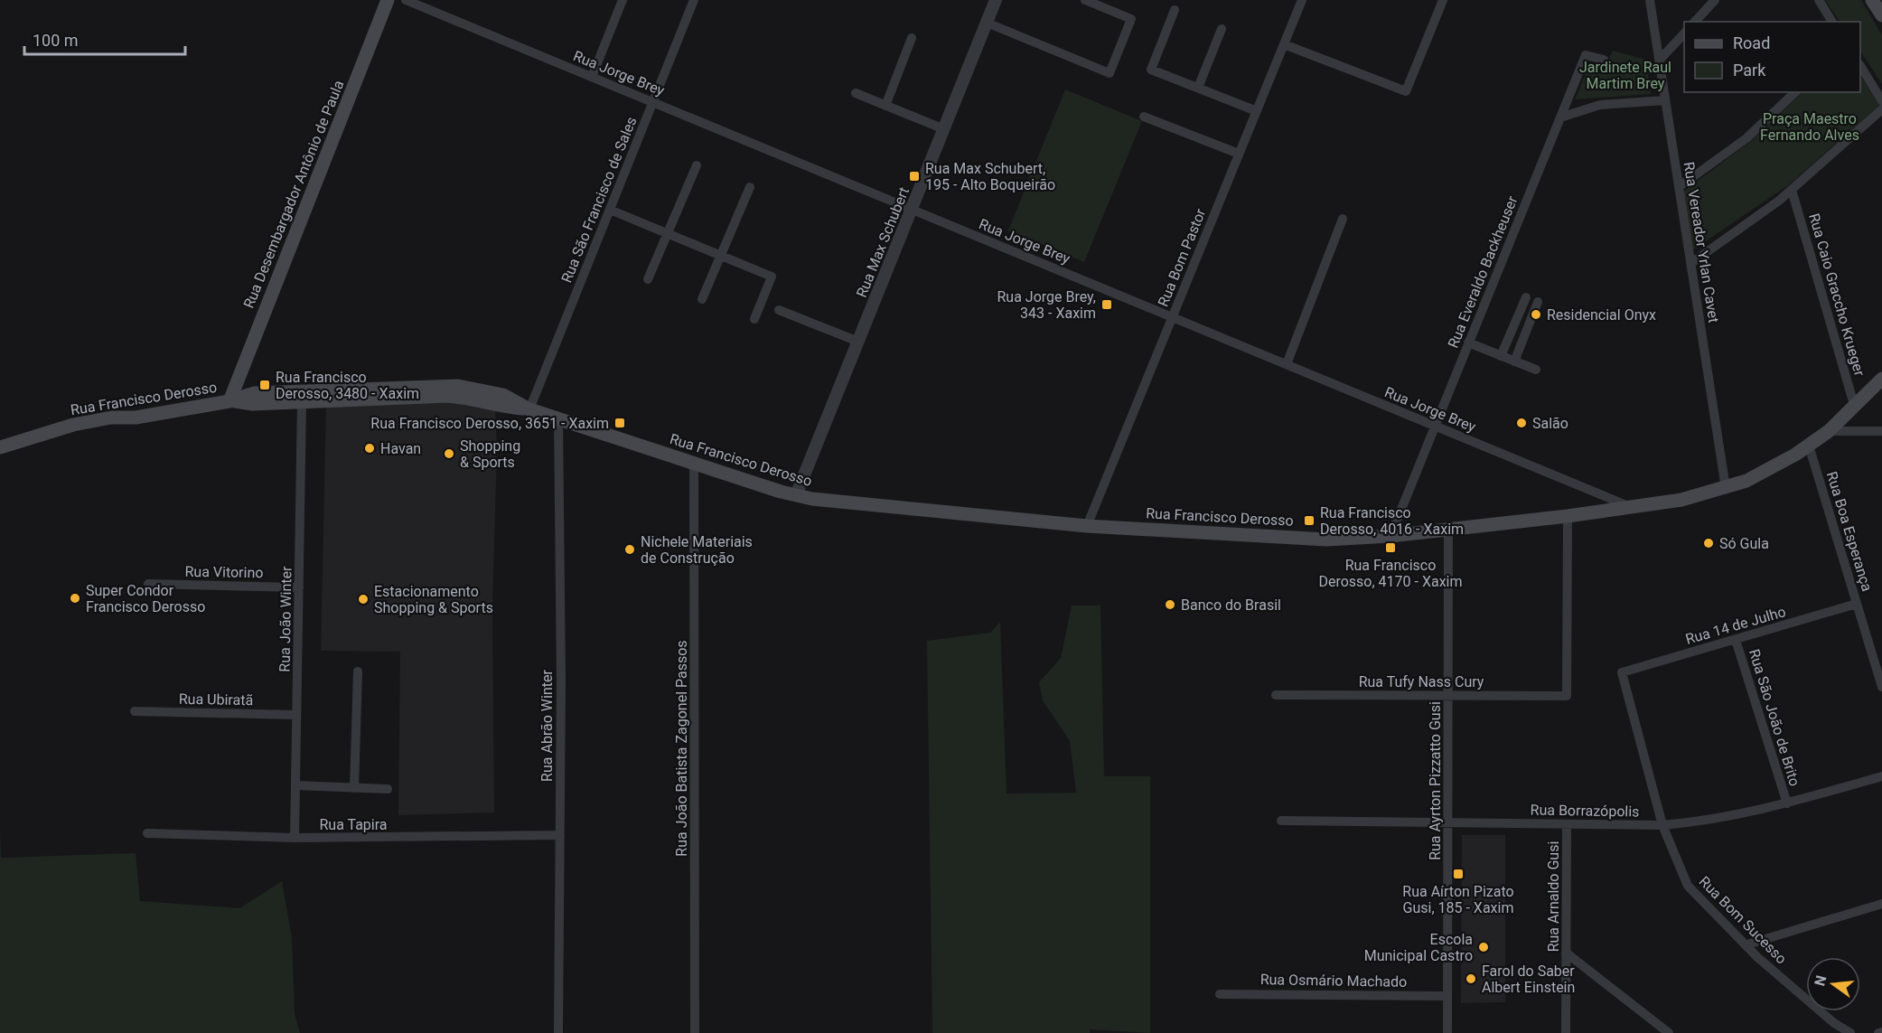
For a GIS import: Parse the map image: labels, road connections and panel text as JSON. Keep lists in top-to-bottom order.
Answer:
{
  "streets": {
    "main road": ["Rua Desembargador Antônio de Paula", "Rua Francisco Derosso"],
    "street": [
      "Rua Jorge Brey",
      "Rua São Francisco de Sales",
      "Rua Max Schubert",
      "Rua Vereador Yrlan Cavet",
      "Rua Bom Pastor",
      "Rua Everaldo Backheuser",
      "Rua Caio Graccho Krueger",
      "Rua Boa Esperança",
      "Rua Vitorino",
      "Rua João Winter",
      "Rua 14 de Julho",
      "Rua Tufy Nass Cury",
      "Rua Ubiratã",
      "Rua São João de Brito",
      "Rua Abrão Winter",
      "Rua João Batista Zagonel Passos",
      "Rua Ayrton Pizzatto Gusi",
      "Rua Borrazópolis",
      "Rua Tapira",
      "Rua Arnaldo Gusi",
      "Rua Bom Sucesso",
      "Rua Osmário Machado"
    ]
  },
  "crossings": [
    ["Rua Jorge Brey", "Rua São Francisco de Sales"],
    ["Rua Jorge Brey", "Rua Max Schubert"],
    ["Rua Jorge Brey", "Rua Bom Pastor"],
    ["Rua Jorge Brey", "Rua Everaldo Backheuser"],
    ["Rua Jorge Brey", "Rua Francisco Derosso"],
    ["Rua Desembargador Antônio de Paula", "Rua Francisco Derosso"],
    ["Rua São Francisco de Sales", "Rua Francisco Derosso"],
    ["Rua Max Schubert", "Rua Francisco Derosso"],
    ["Rua Vereador Yrlan Cavet", "Rua Francisco Derosso"],
    ["Rua Bom Pastor", "Rua Francisco Derosso"],
    ["Rua Everaldo Backheuser", "Rua Francisco Derosso"],
    ["Rua Caio Graccho Krueger", "Rua Francisco Derosso"],
    ["Rua Francisco Derosso", "Rua Boa Esperança"],
    ["Rua Francisco Derosso", "Rua João Winter"],
    ["Rua Francisco Derosso", "Rua Tufy Nass Cury"],
    ["Rua Francisco Derosso", "Rua Abrão Winter"],
    ["Rua Francisco Derosso", "Rua João Batista Zagonel Passos"],
    ["Rua Francisco Derosso", "Rua Ayrton Pizzatto Gusi"],
    ["Rua Boa Esperança", "Rua 14 de Julho"],
    ["Rua Vitorino", "Rua João Winter"],
    ["Rua João Winter", "Rua Ubiratã"],
    ["Rua João Winter", "Rua Tapira"],
    ["Rua 14 de Julho", "Rua São João de Brito"],
    ["Rua 14 de Julho", "Rua Bom Sucesso"],
    ["Rua Tufy Nass Cury", "Rua Ayrton Pizzatto Gusi"],
    ["Rua São João de Brito", "Rua Borrazópolis"],
    ["Rua Abrão Winter", "Rua Tapira"],
    ["Rua Ayrton Pizzatto Gusi", "Rua Borrazópolis"],
    ["Rua Ayrton Pizzatto Gusi", "Rua Osmário Machado"],
    ["Rua Borrazópolis", "Rua Arnaldo Gusi"],
    ["Rua Borrazópolis", "Rua Bom Sucesso"]
  ],
  "parks": ["Jardinete Raul Martim Brey", "Praça Maestro Fernando Alves"],
  "places": {
    "transit": [
      "Rua Max Schubert, 195 - Alto Boqueirão",
      "Rua Jorge Brey, 343 - Xaxim",
      "Rua Francisco Derosso, 3480 - Xaxim",
      "Rua Francisco Derosso, 3651 - Xaxim",
      "Rua Francisco Derosso, 4016 - Xaxim",
      "Rua Francisco Derosso, 4170 - Xaxim",
      "Rua Aírton Pizato Gusi, 185 - Xaxim"
    ],
    "other": [
      "Residencial Onyx",
      "Salão",
      "Havan",
      "Shopping & Sports",
      "Só Gula",
      "Nichele Materiais de Construção",
      "Super Condor Francisco Derosso",
      "Estacionamento Shopping & Sports",
      "Banco do Brasil",
      "Escola Municipal Castro",
      "Farol do Saber Albert Einstein"
    ]
  },
  "legend": ["Road", "Park"],
  "scale_bar": "100 m",
  "north": "left"
}
